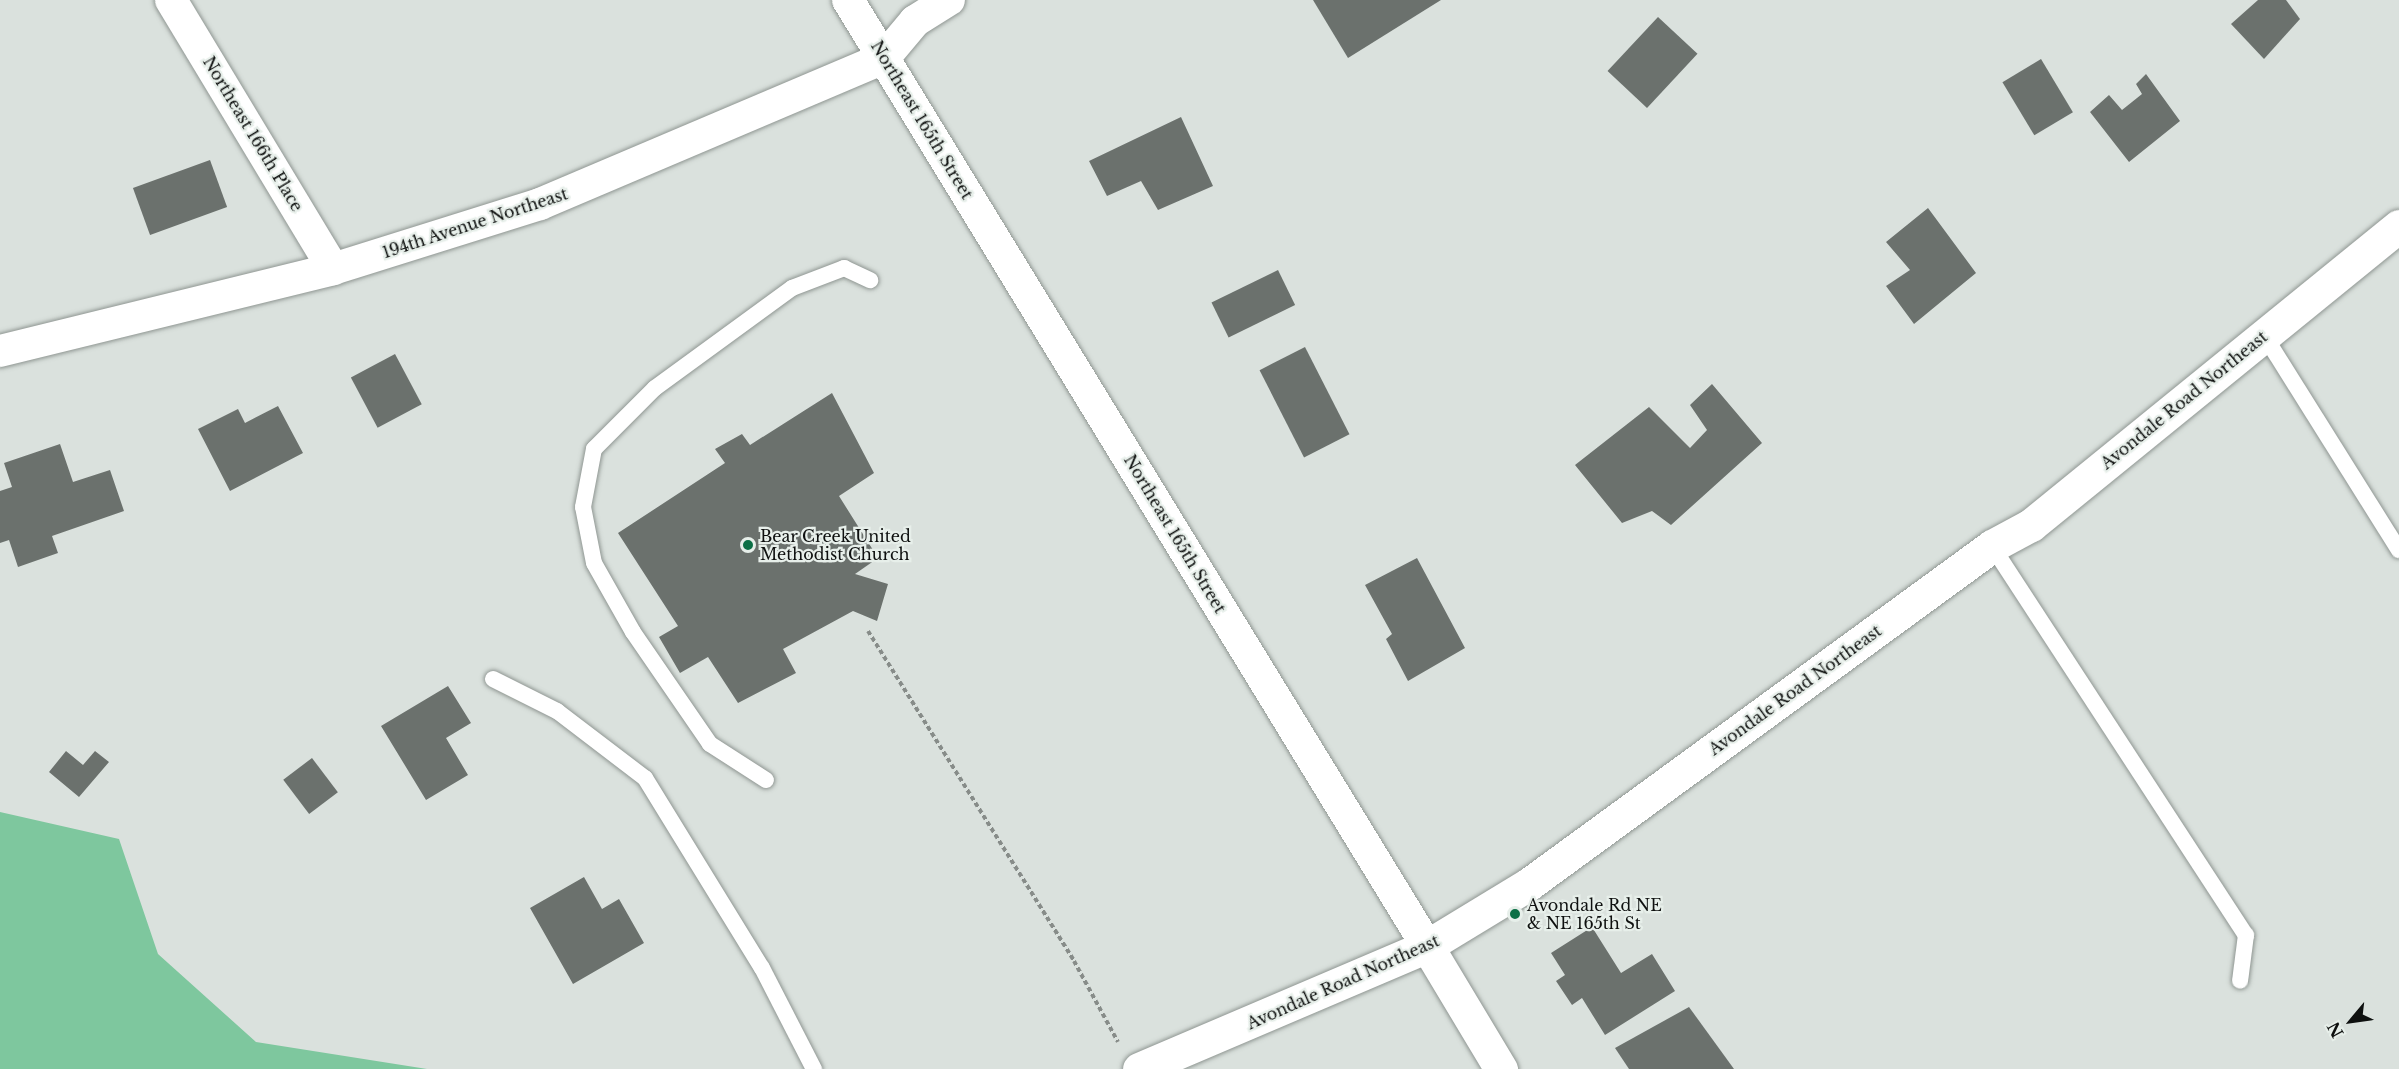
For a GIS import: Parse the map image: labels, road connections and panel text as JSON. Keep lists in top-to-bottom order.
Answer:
{
  "streets": {
    "main road": ["Northeast 165th Street", "Avondale Road Northeast"],
    "street": ["Northeast 166th Place", "194th Avenue Northeast"]
  },
  "crossings": [
    ["Northeast 165th Street", "194th Avenue Northeast"],
    ["Northeast 165th Street", "Avondale Road Northeast"],
    ["Northeast 166th Place", "194th Avenue Northeast"]
  ],
  "places": ["Bear Creek United Methodist Church", "Avondale Rd NE & NE 165th St"],
  "north": "bottom left"
}
